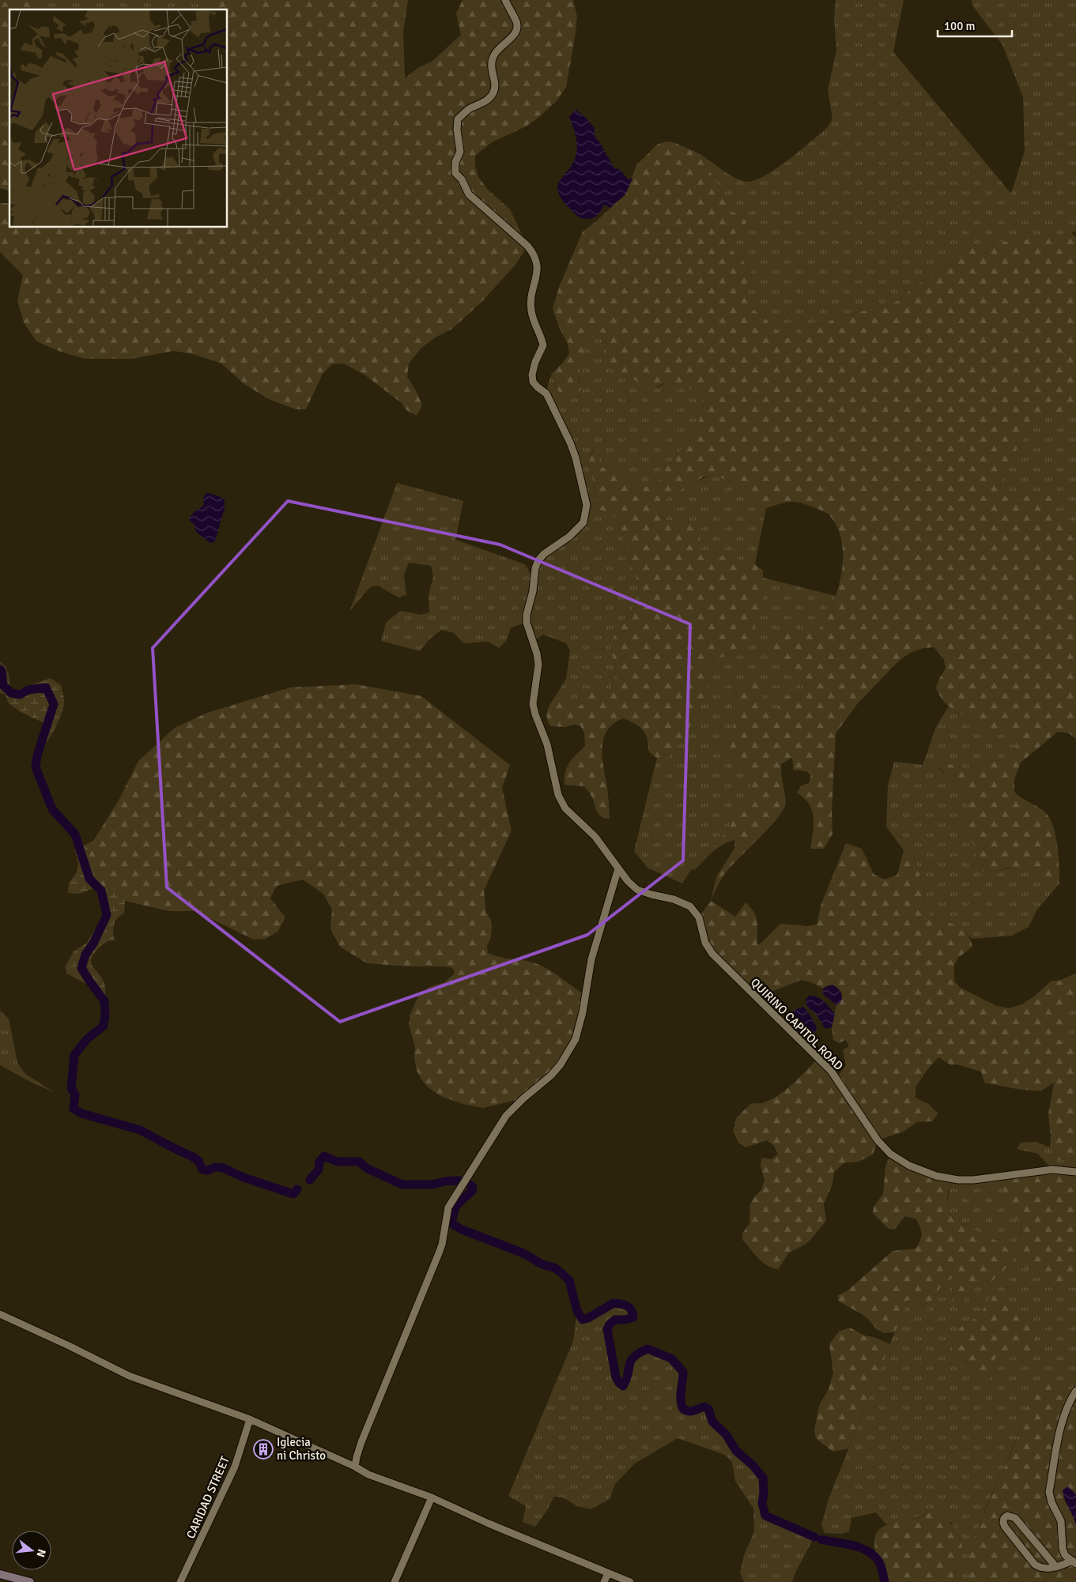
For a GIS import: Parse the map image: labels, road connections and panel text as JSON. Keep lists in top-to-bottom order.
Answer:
{
  "streets": {
    "street": ["QUIRINO CAPITOL ROAD", "CARIDAD STREET"]
  },
  "places": {
    "building": ["Iglecia ni Christo"]
  },
  "scale_bar": "100 m",
  "north": "right"
}
